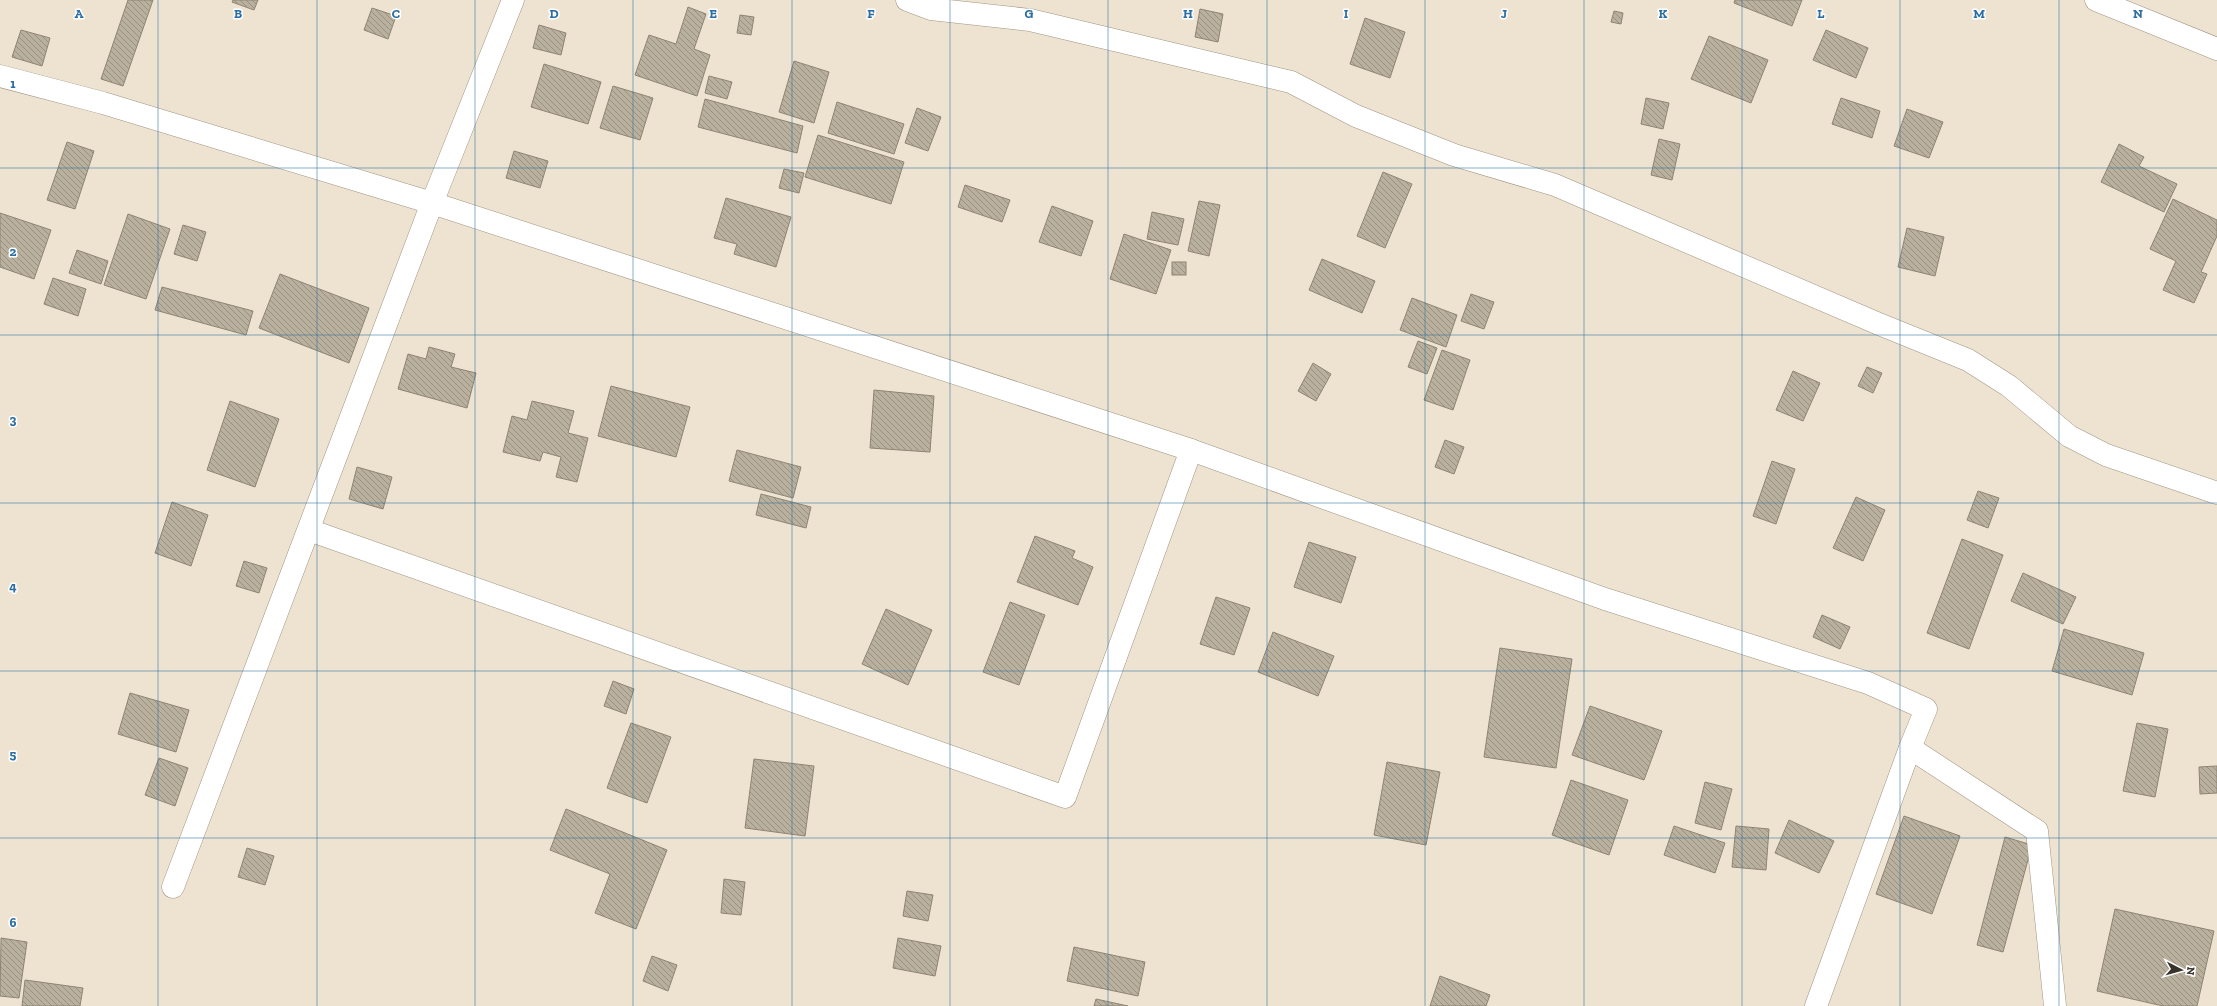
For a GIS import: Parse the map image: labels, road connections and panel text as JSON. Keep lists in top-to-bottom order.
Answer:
{
  "north": "right",
  "grid": {
    "columns": [
      "A",
      "B",
      "C",
      "D",
      "E",
      "F",
      "G",
      "H",
      "I",
      "J",
      "K",
      "L",
      "M",
      "N"
    ],
    "rows": [
      "1",
      "2",
      "3",
      "4",
      "5",
      "6"
    ]
  }
}
